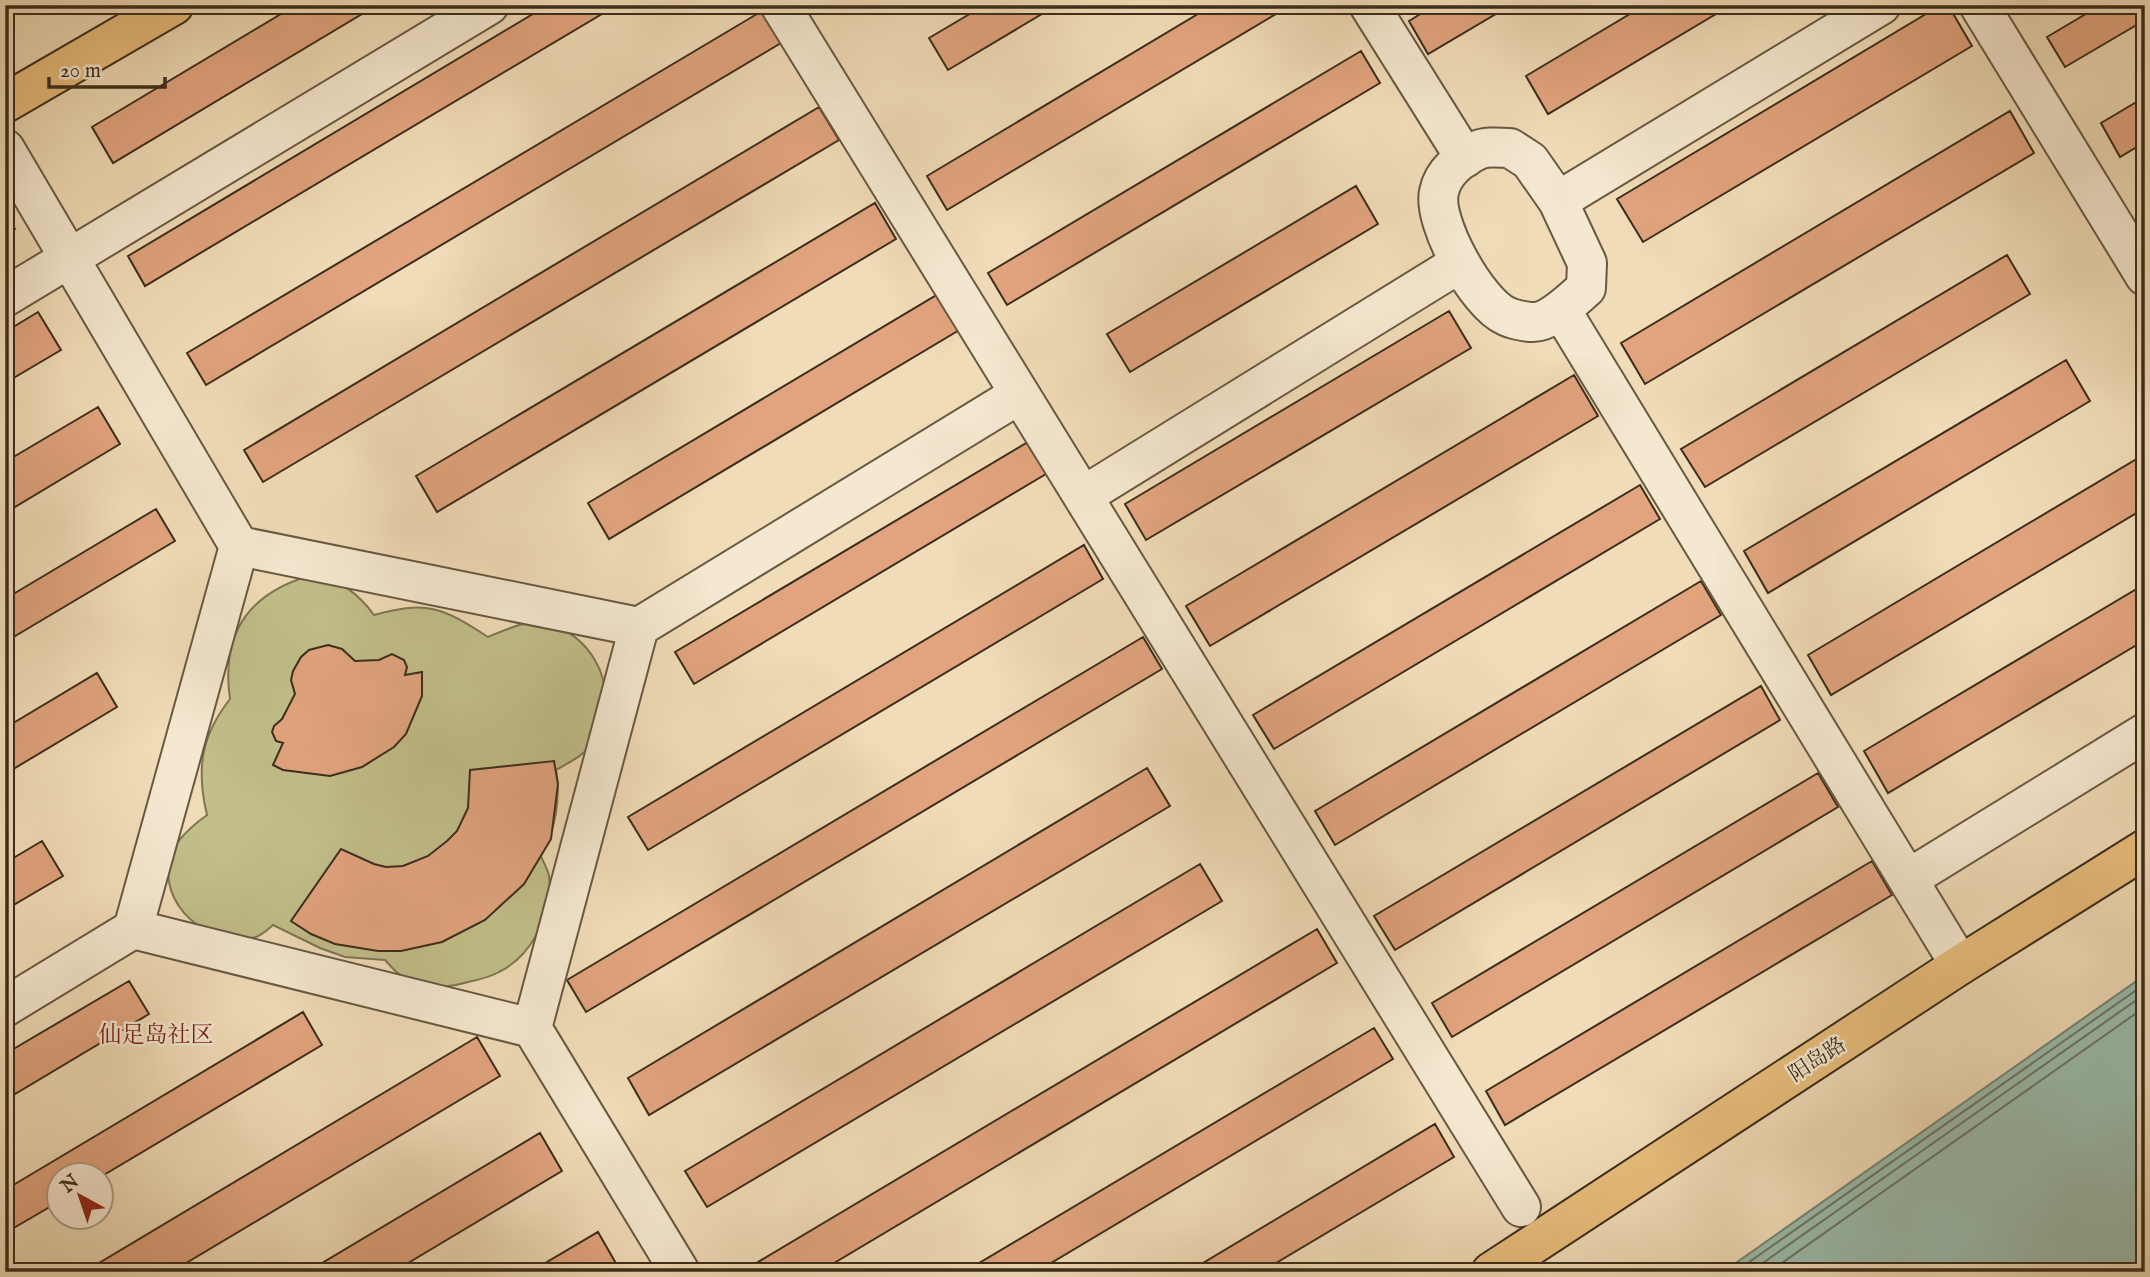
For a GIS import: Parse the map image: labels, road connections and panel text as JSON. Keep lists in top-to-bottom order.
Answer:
{
  "streets": {
    "main road": ["阳岛路"]
  },
  "districts": ["仙足岛社区"],
  "scale_bar": "20 m",
  "north": "top left"
}
